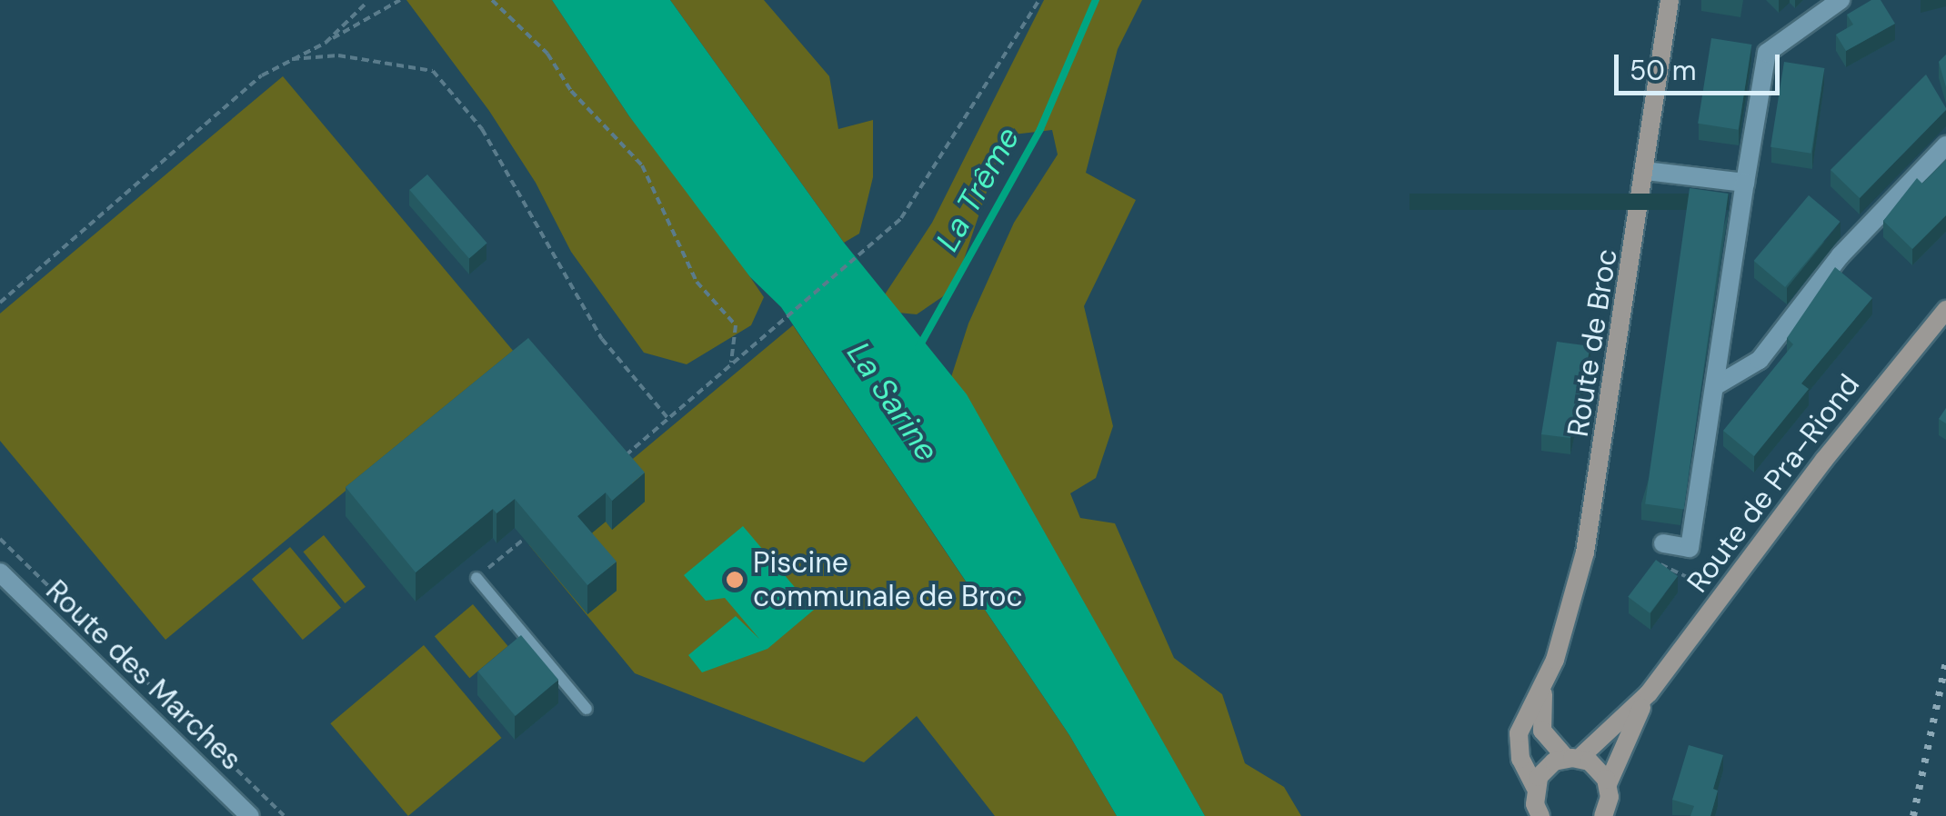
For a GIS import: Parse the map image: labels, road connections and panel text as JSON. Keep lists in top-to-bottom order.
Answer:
{
  "streets": {
    "main road": ["Route de Broc", "Route de Pra-Riond"],
    "street": ["Route des Marches"]
  },
  "crossings": [
    ["Route de Broc", "Route de Pra-Riond"]
  ],
  "water": ["La Trême", "La Sarine"],
  "places": ["Piscine communale de Broc"],
  "scale_bar": "50 m"
}
